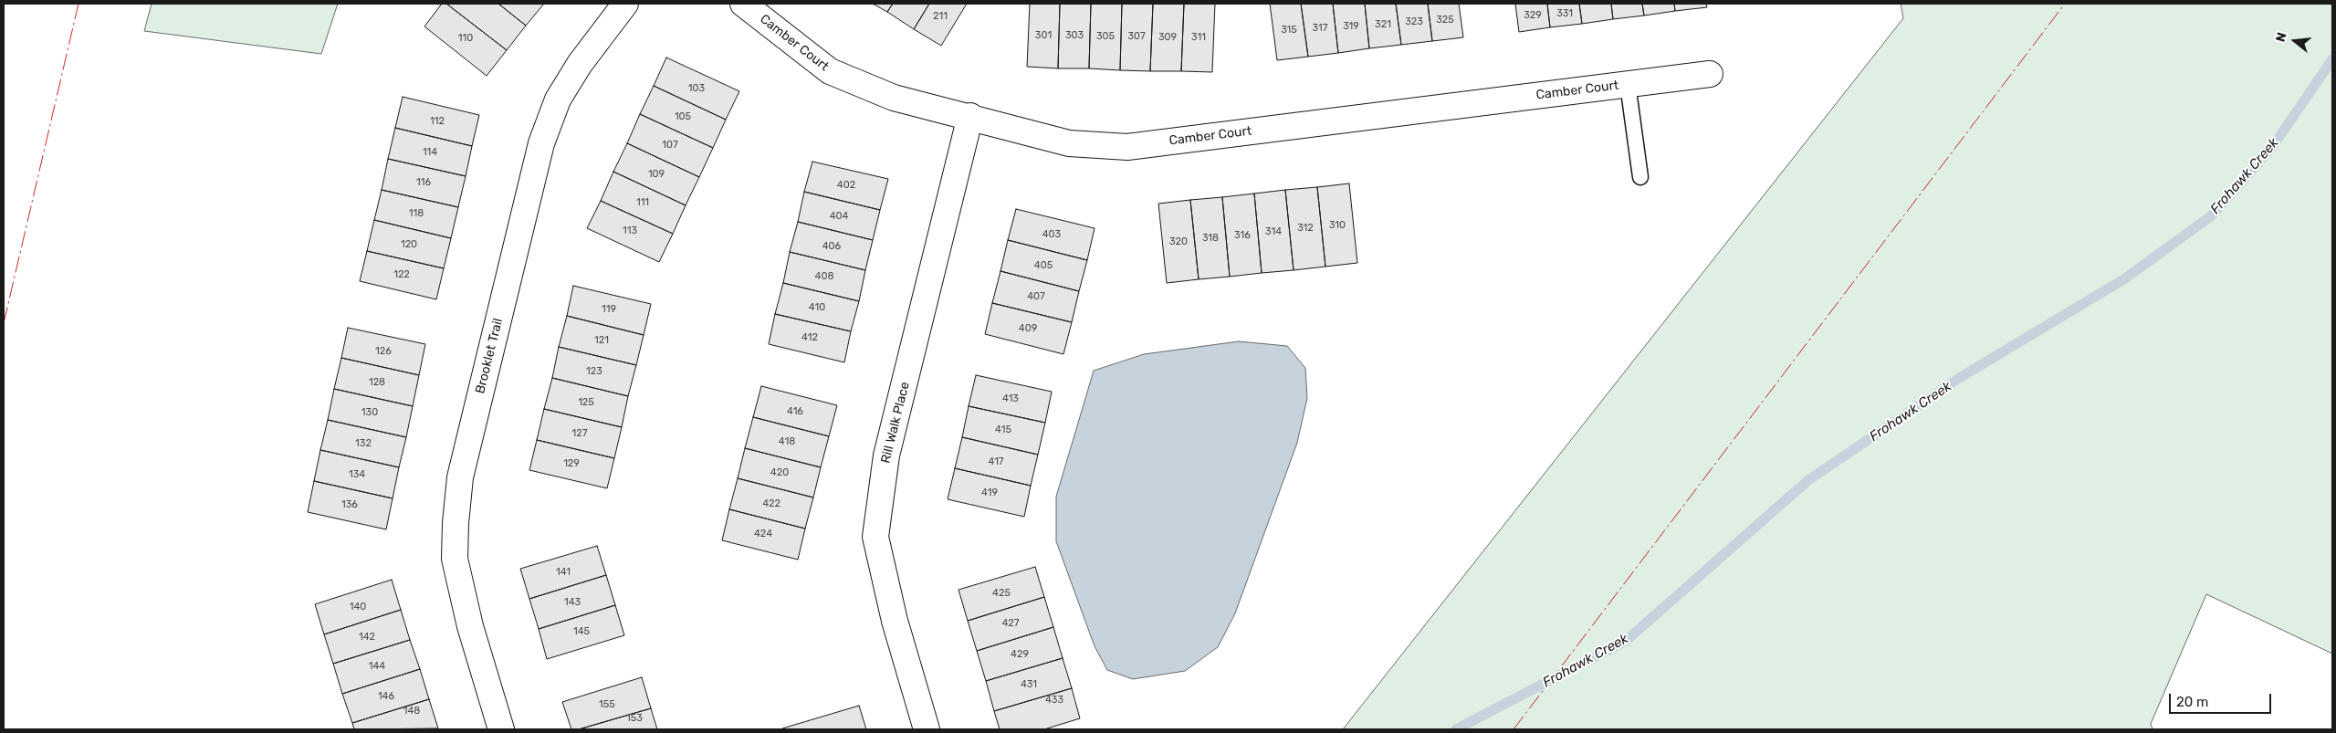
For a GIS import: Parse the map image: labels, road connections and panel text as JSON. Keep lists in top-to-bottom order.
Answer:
{
  "streets": {
    "street": ["Camber Court", "Brooklet Trail", "Rill Walk Place"]
  },
  "crossings": [
    ["Camber Court", "Rill Walk Place"]
  ],
  "water": ["Frohawk Creek"],
  "house_numbers": [
    "331",
    "329",
    "211",
    "325",
    "323",
    "321",
    "319",
    "317",
    "315",
    "301",
    "303",
    "305",
    "307",
    "309",
    "311",
    "110",
    "103",
    "105",
    "112",
    "107",
    "114",
    "109",
    "116",
    "402",
    "111",
    "118",
    "404",
    "310",
    "312",
    "113",
    "314",
    "403",
    "316",
    "318",
    "320",
    "120",
    "406",
    "405",
    "122",
    "408",
    "407",
    "410",
    "119",
    "409",
    "412",
    "121",
    "126",
    "123",
    "128",
    "413",
    "125",
    "416",
    "130",
    "415",
    "127",
    "418",
    "132",
    "417",
    "129",
    "420",
    "134",
    "419",
    "422",
    "136",
    "424",
    "141",
    "425",
    "143",
    "140",
    "427",
    "145",
    "142",
    "429",
    "144",
    "431",
    "146",
    "433",
    "155",
    "148",
    "153"
  ],
  "scale_bar": "20 m",
  "north": "left"
}
